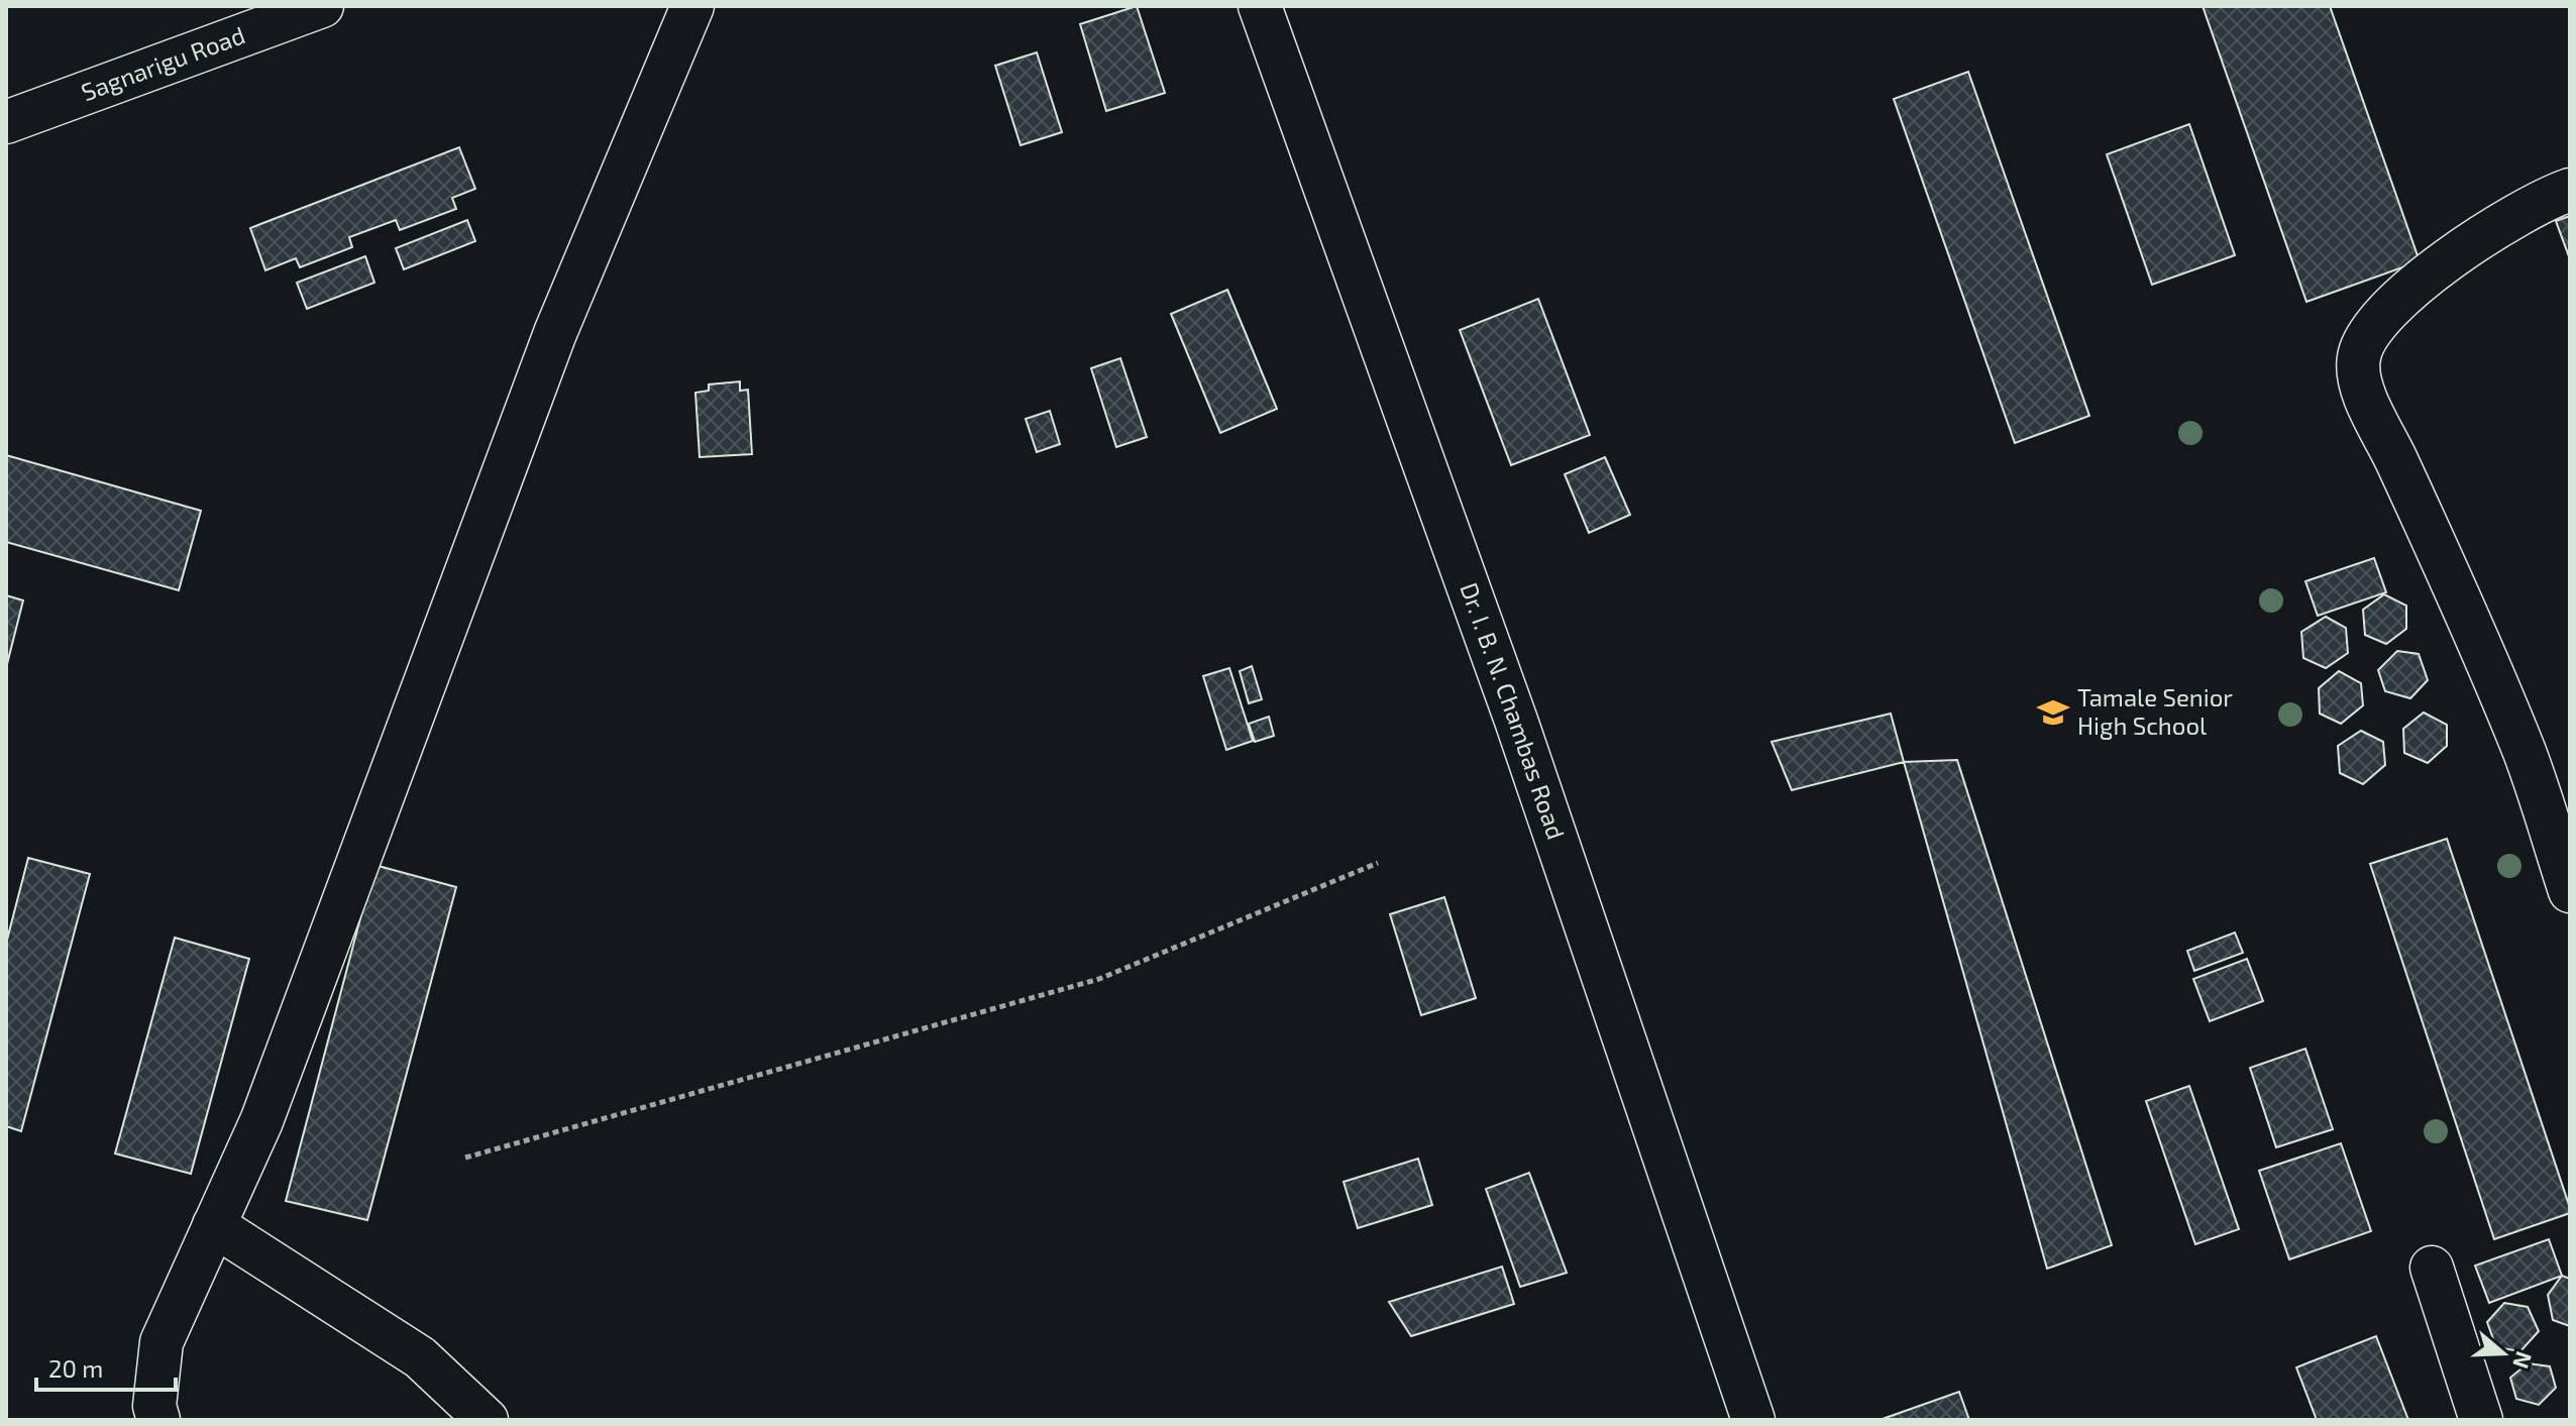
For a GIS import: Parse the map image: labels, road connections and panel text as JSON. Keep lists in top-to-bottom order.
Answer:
{
  "streets": {
    "street": ["Sagnarigu Road", "Dr. I. B. N. Chambas Road"]
  },
  "places": {
    "school or university": ["Tamale Senior High School"]
  },
  "scale_bar": "20 m",
  "north": "right"
}
